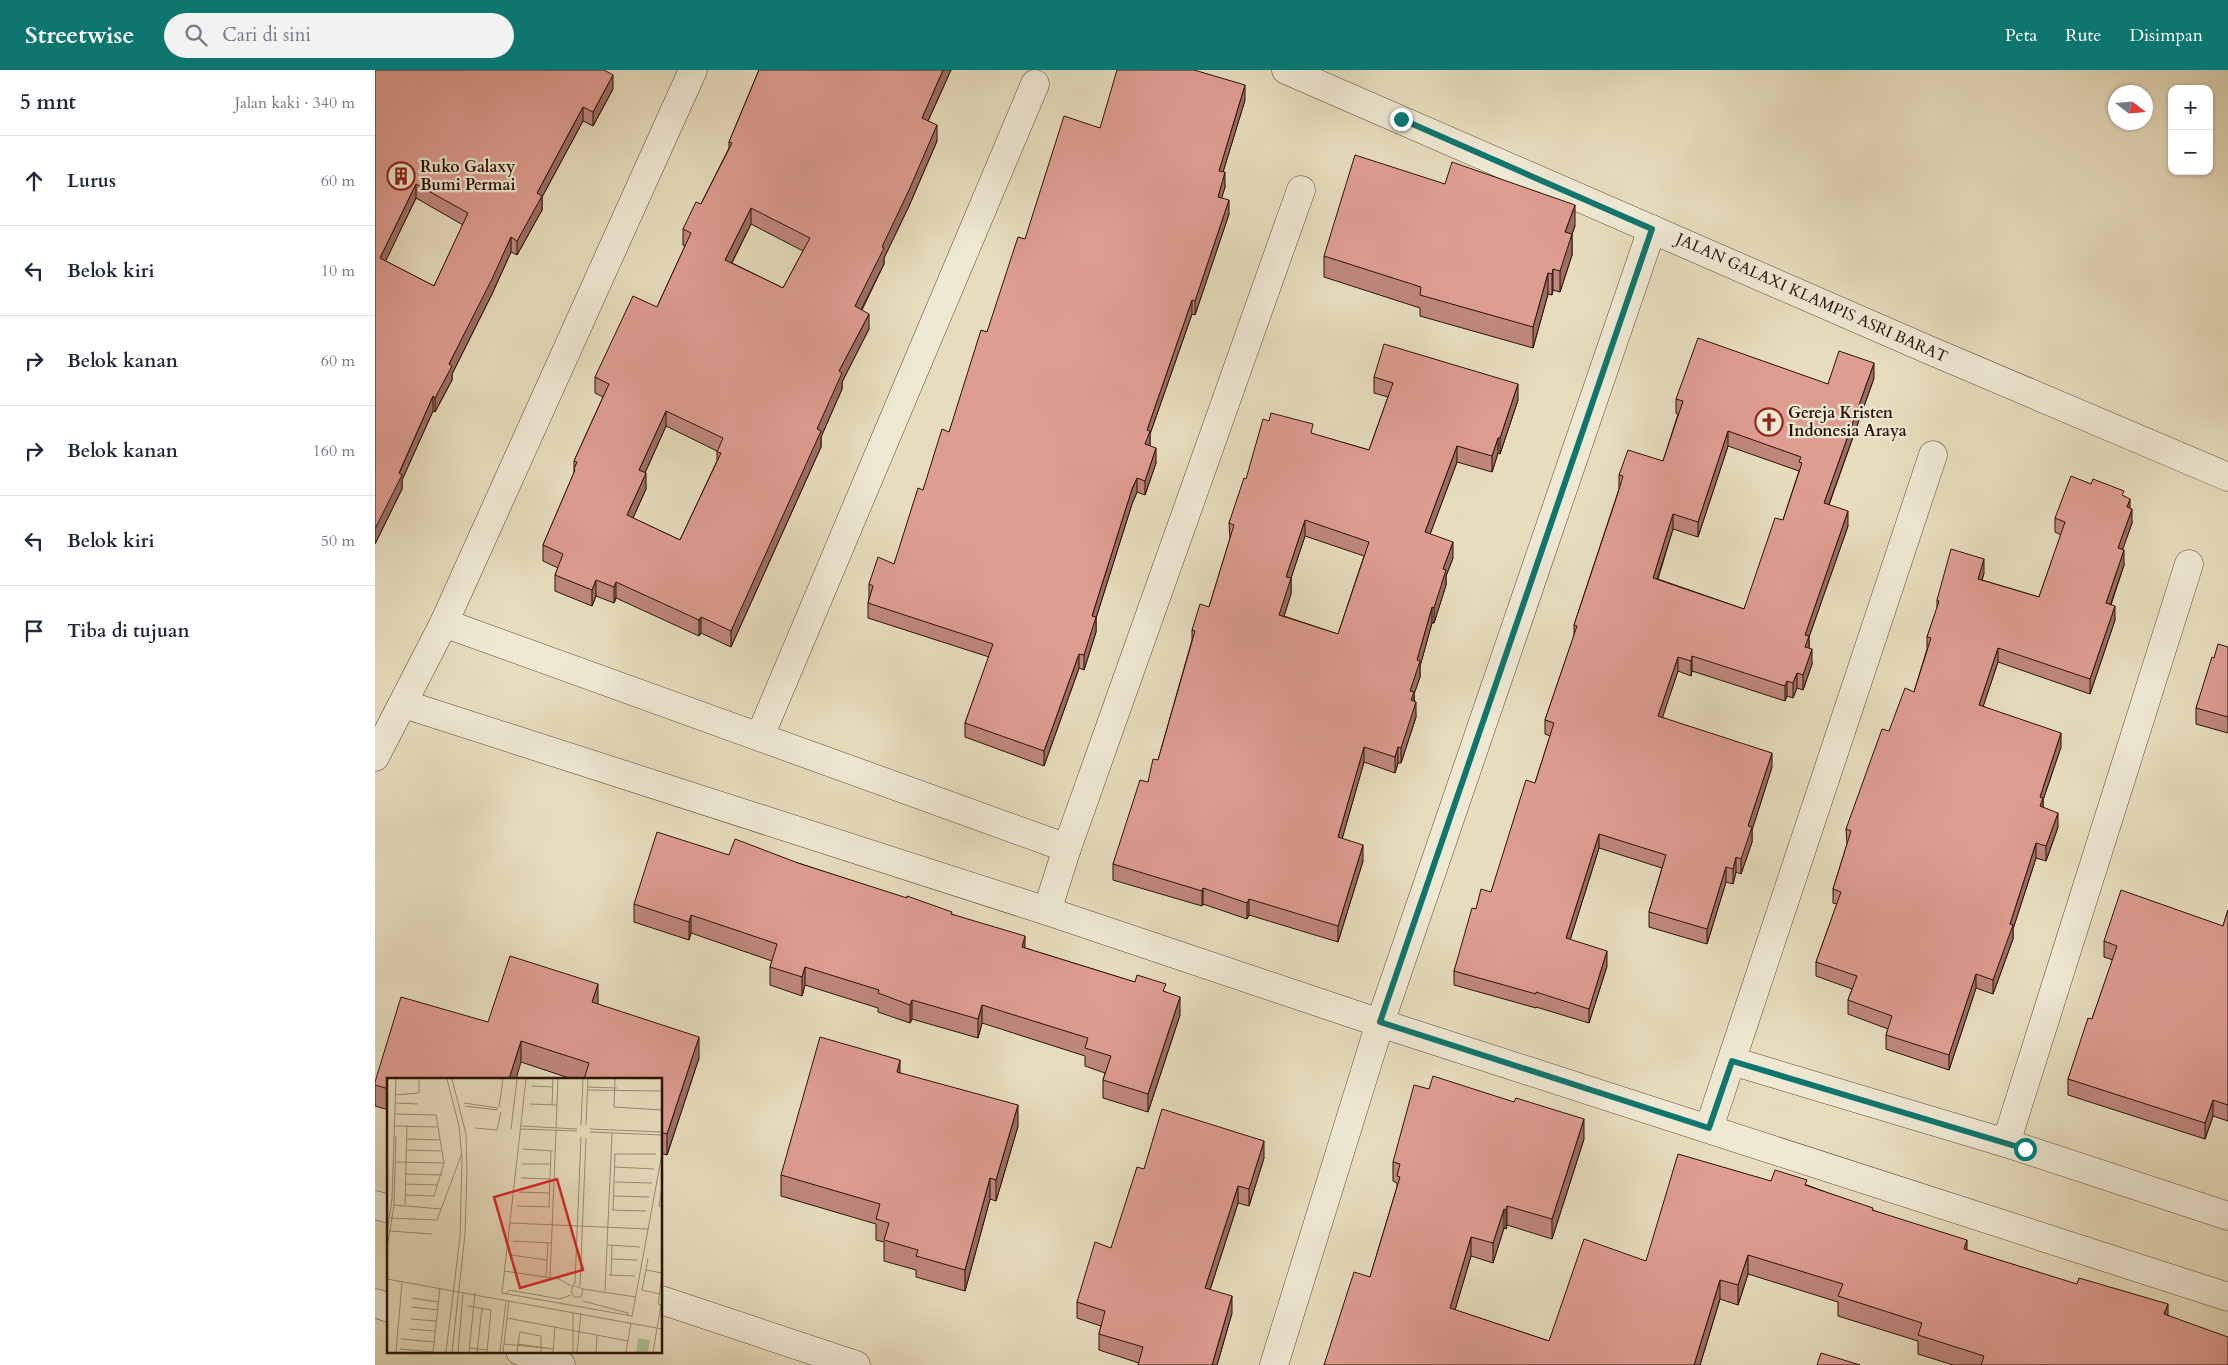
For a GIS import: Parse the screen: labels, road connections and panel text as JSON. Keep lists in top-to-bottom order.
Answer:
{
  "streets": {
    "street": ["JALAN GALAXI KLAMPIS ASRI BARAT"]
  },
  "places": {
    "building": ["Ruko Galaxy Bumi Permai"],
    "church": ["Gereja Kristen Indonesia Araya"]
  },
  "north": "right",
  "page": {
    "header": "Streetwise",
    "search": "Cari di sini",
    "nav": ["Peta", "Rute", "Disimpan"],
    "heading": ["5 mnt", "Jalan kaki · 340 m"],
    "map_buttons": ["+", "−"],
    "list": [
      ["Lurus", "60 m"],
      ["Belok kiri", "10 m"],
      ["Belok kanan", "60 m"],
      ["Belok kanan", "160 m"],
      ["Belok kiri", "50 m"],
      "Tiba di tujuan"
    ]
  }
}
